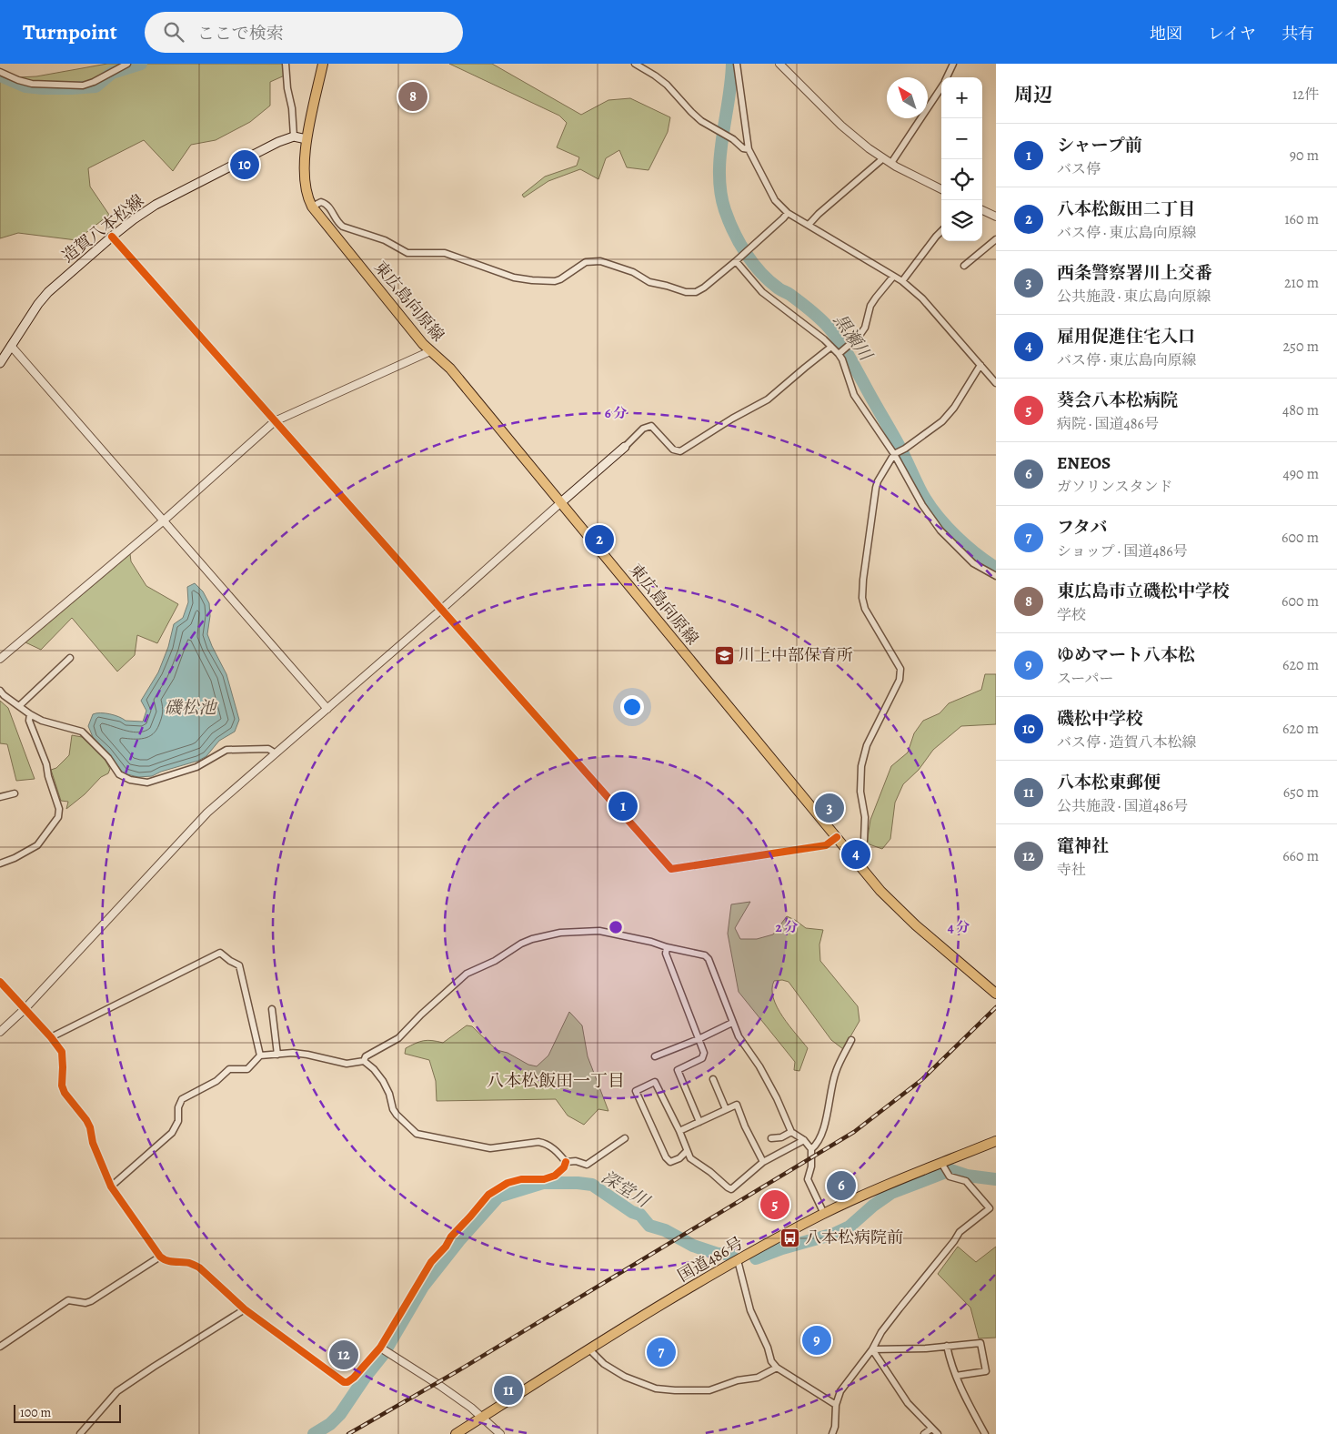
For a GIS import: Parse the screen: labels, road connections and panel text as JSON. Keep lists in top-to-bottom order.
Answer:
{
  "streets": {
    "main road": ["造賀八本松線", "東広島向原線", "国道486号"]
  },
  "districts": ["八本松飯田一丁目"],
  "water": ["黒瀬川", "磯松池", "深堂川"],
  "places": {
    "school or university": ["川上中部保育所"],
    "bus stop": ["八本松病院前"]
  },
  "scale_bar": "100 m",
  "north": "top left",
  "page": {
    "header": "Turnpoint",
    "search": "ここで検索",
    "nav": ["地図", "レイヤ", "共有"],
    "heading": ["周辺", "12件"],
    "map_buttons": ["+", "−"],
    "pins": [
      "8",
      "10",
      "2",
      "1",
      "3",
      "4",
      "6",
      "5",
      "9",
      "7",
      "12",
      "11"
    ],
    "list": [
      {
        "mark": "1",
        "name": "シャープ前",
        "note": "バス停",
        "value": "90 m"
      },
      {
        "mark": "2",
        "name": "八本松飯田二丁目",
        "note": "バス停 · 東広島向原線",
        "value": "160 m"
      },
      {
        "mark": "3",
        "name": "西条警察署川上交番",
        "note": "公共施設 · 東広島向原線",
        "value": "210 m"
      },
      {
        "mark": "4",
        "name": "雇用促進住宅入口",
        "note": "バス停 · 東広島向原線",
        "value": "250 m"
      },
      {
        "mark": "5",
        "name": "葵会八本松病院",
        "note": "病院 · 国道486号",
        "value": "480 m"
      },
      {
        "mark": "6",
        "name": "ENEOS",
        "note": "ガソリンスタンド",
        "value": "490 m"
      },
      {
        "mark": "7",
        "name": "フタバ",
        "note": "ショップ · 国道486号",
        "value": "600 m"
      },
      {
        "mark": "8",
        "name": "東広島市立磯松中学校",
        "note": "学校",
        "value": "600 m"
      },
      {
        "mark": "9",
        "name": "ゆめマート八本松",
        "note": "スーパー",
        "value": "620 m"
      },
      {
        "mark": "10",
        "name": "磯松中学校",
        "note": "バス停 · 造賀八本松線",
        "value": "620 m"
      },
      {
        "mark": "11",
        "name": "八本松東郵便",
        "note": "公共施設 · 国道486号",
        "value": "650 m"
      },
      {
        "mark": "12",
        "name": "竃神社",
        "note": "寺社",
        "value": "660 m"
      }
    ],
    "scale": "100 m"
  },
  "rings": ["6 分", "2 分", "4 分"]
}
